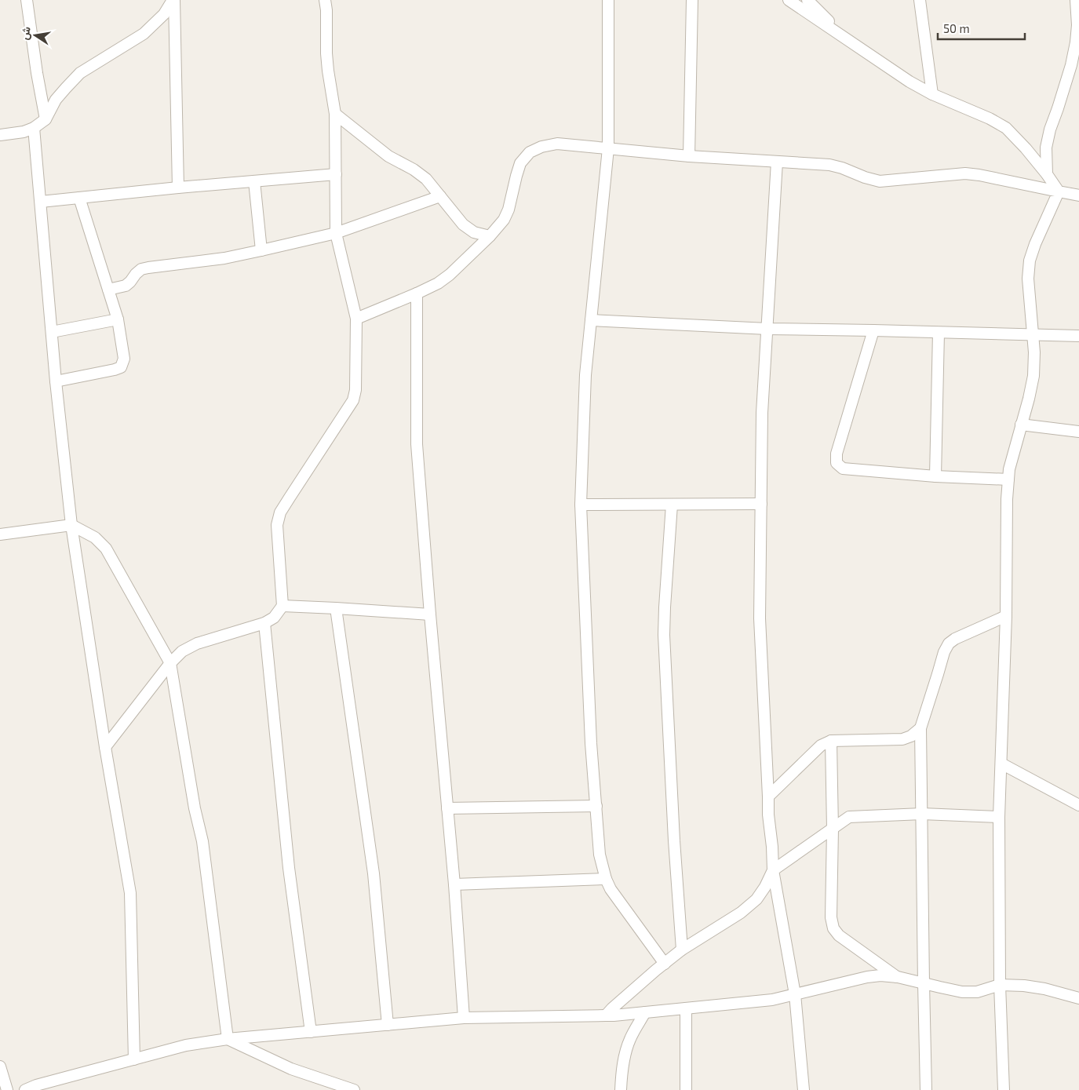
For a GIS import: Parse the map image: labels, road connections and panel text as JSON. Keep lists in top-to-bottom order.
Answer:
{
  "scale_bar": "50 m",
  "north": "left"
}
